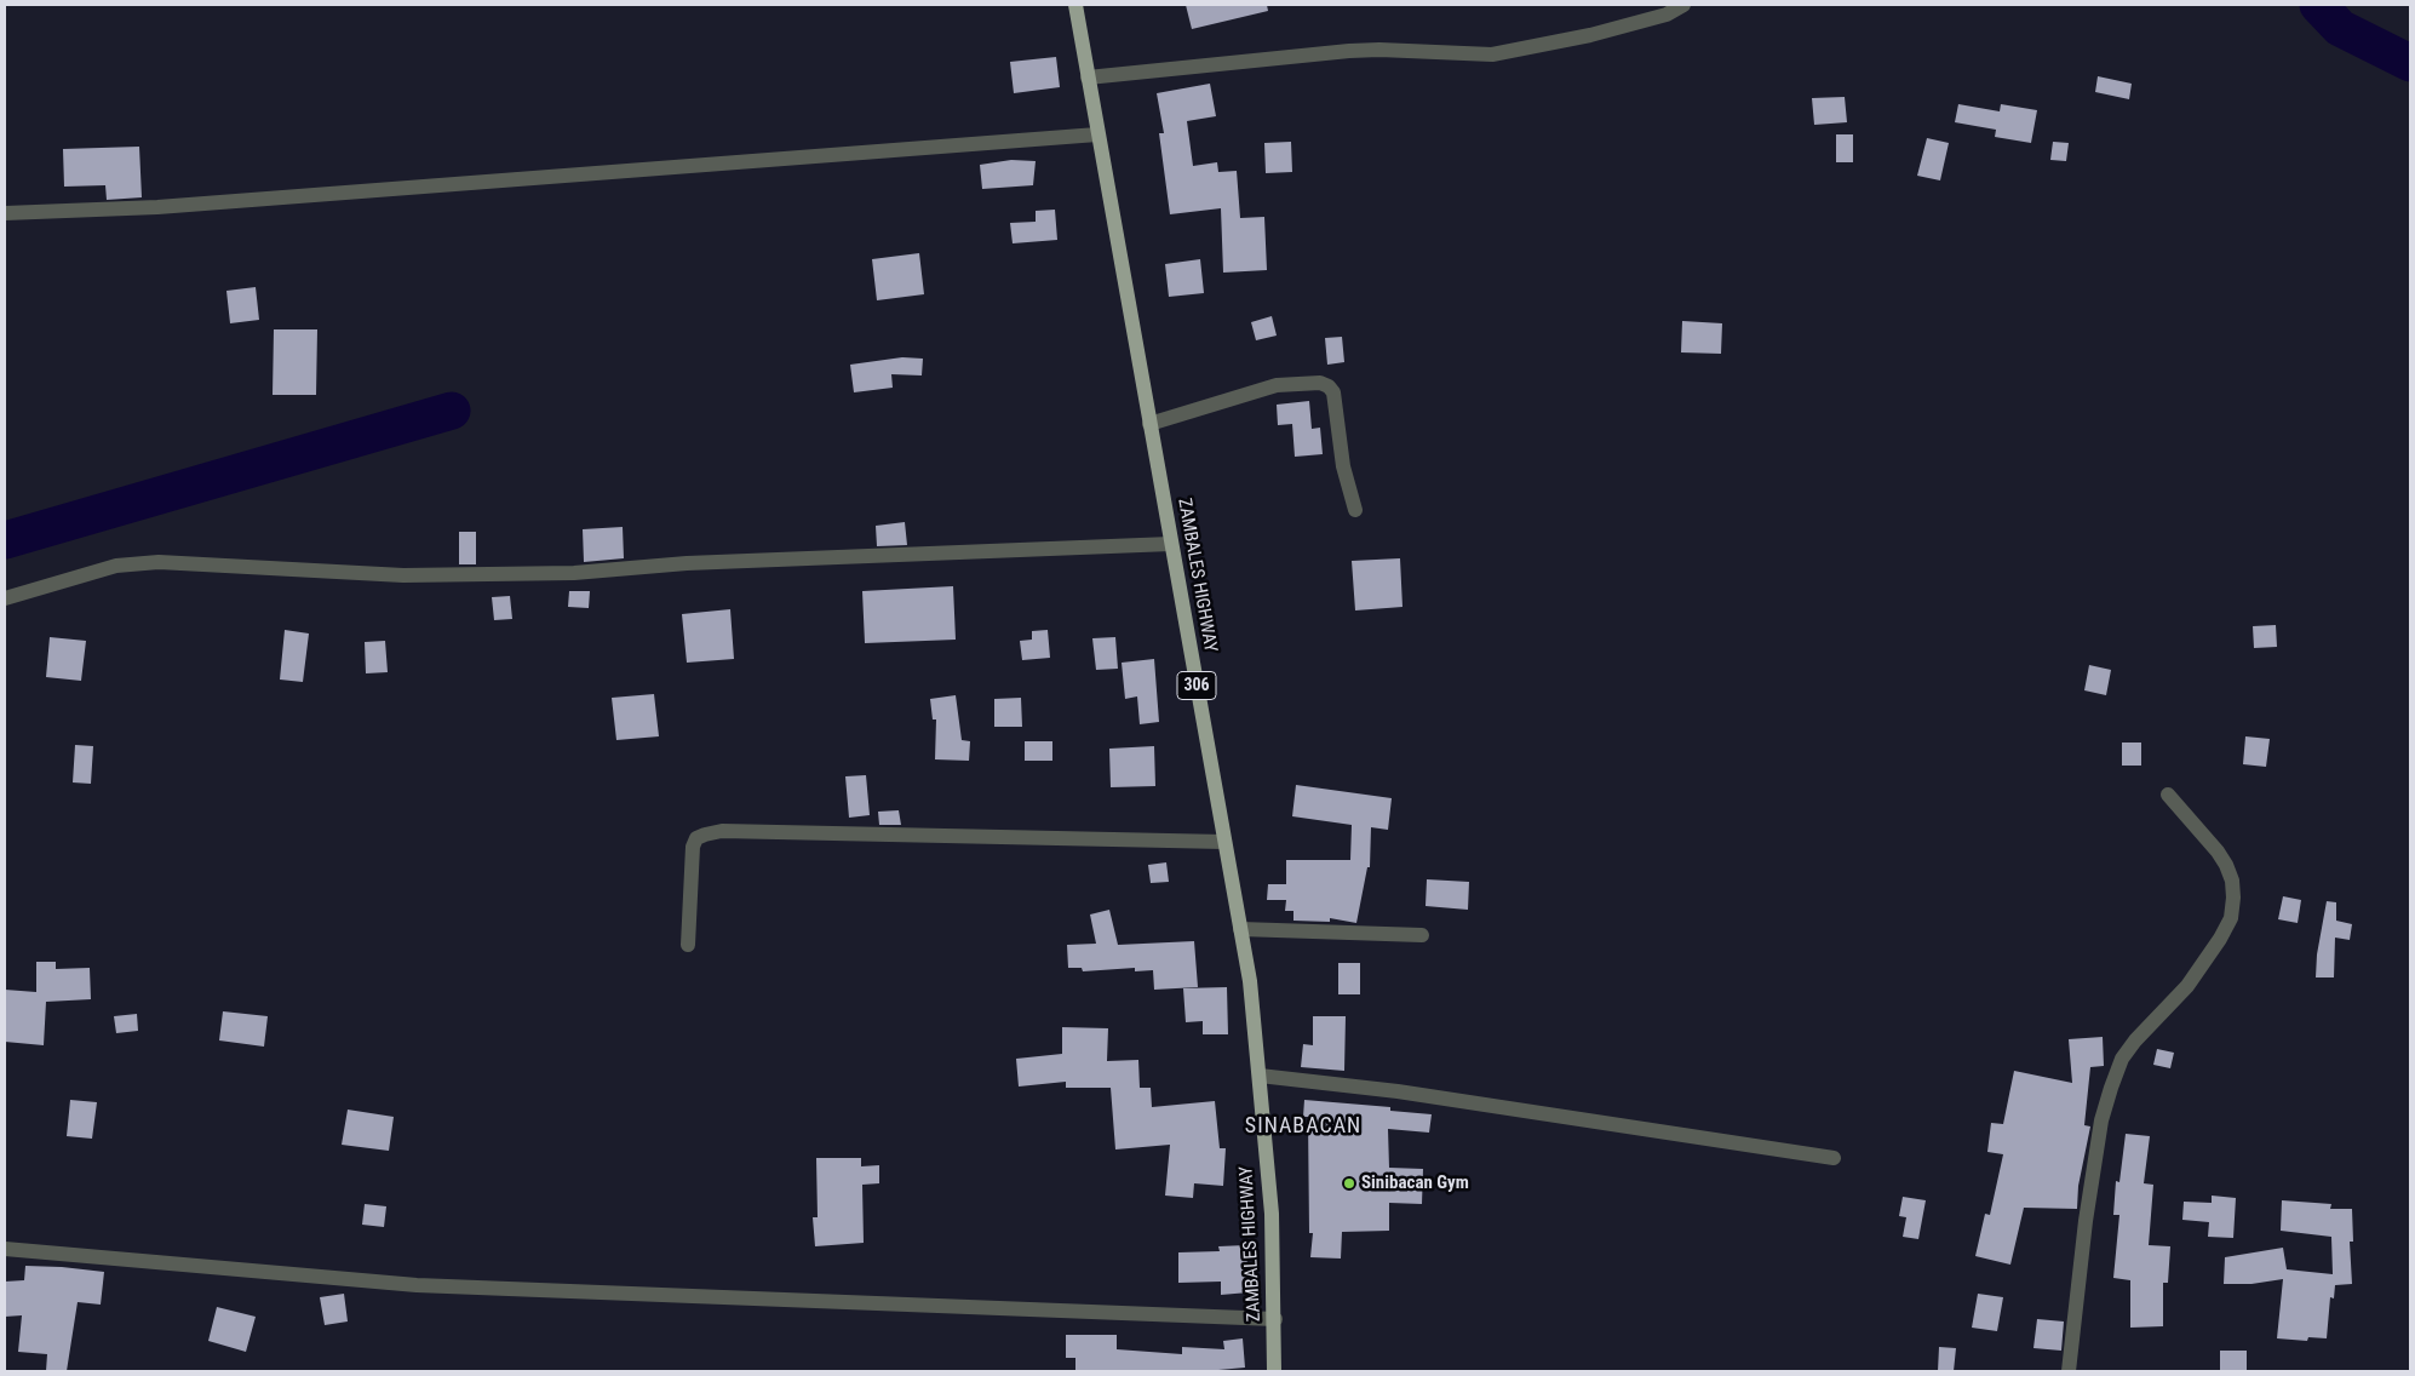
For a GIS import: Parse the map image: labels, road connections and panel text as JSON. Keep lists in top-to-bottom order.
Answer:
{
  "streets": {
    "main road": ["ZAMBALES HIGHWAY", "306"]
  },
  "districts": ["SINABACAN"],
  "places": ["Sinibacan Gym"]
}
